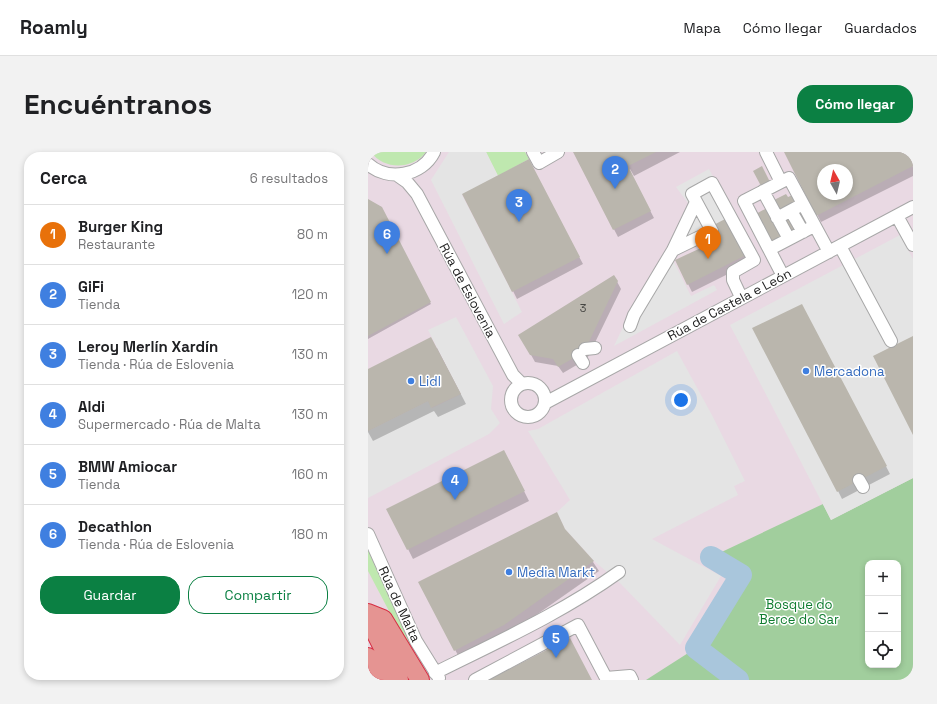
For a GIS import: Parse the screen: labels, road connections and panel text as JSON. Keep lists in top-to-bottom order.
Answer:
{
  "streets": {
    "street": ["Rúa de Eslovenia", "Rúa de Castela e León", "Rúa de Malta"]
  },
  "crossings": [
    ["Rúa de Eslovenia", "Rúa de Castela e León"]
  ],
  "parks": ["Bosque do Berce do Sar"],
  "places": ["Mercadona", "Lidl", "Media Markt"],
  "house_numbers": ["3"],
  "north": "top",
  "page": {
    "header": "Roamly",
    "nav": ["Mapa", "Cómo llegar", "Guardados"],
    "buttons": [
      "Cómo llegar",
      ["Guardar", "Compartir"]
    ],
    "title": "Encuéntranos",
    "heading": ["Cerca", "6 resultados"],
    "pins": [
      "2",
      "3",
      "6",
      "1",
      "4",
      "5"
    ],
    "list": [
      {
        "mark": "1",
        "name": "Burger King",
        "note": "Restaurante",
        "value": "80 m"
      },
      {
        "mark": "2",
        "name": "GiFi",
        "note": "Tienda",
        "value": "120 m"
      },
      {
        "mark": "3",
        "name": "Leroy Merlín Xardín",
        "note": "Tienda · Rúa de Eslovenia",
        "value": "130 m"
      },
      {
        "mark": "4",
        "name": "Aldi",
        "note": "Supermercado · Rúa de Malta",
        "value": "130 m"
      },
      {
        "mark": "5",
        "name": "BMW Amiocar",
        "note": "Tienda",
        "value": "160 m"
      },
      {
        "mark": "6",
        "name": "Decathlon",
        "note": "Tienda · Rúa de Eslovenia",
        "value": "180 m"
      }
    ],
    "map_buttons": ["+", "−"]
  }
}
